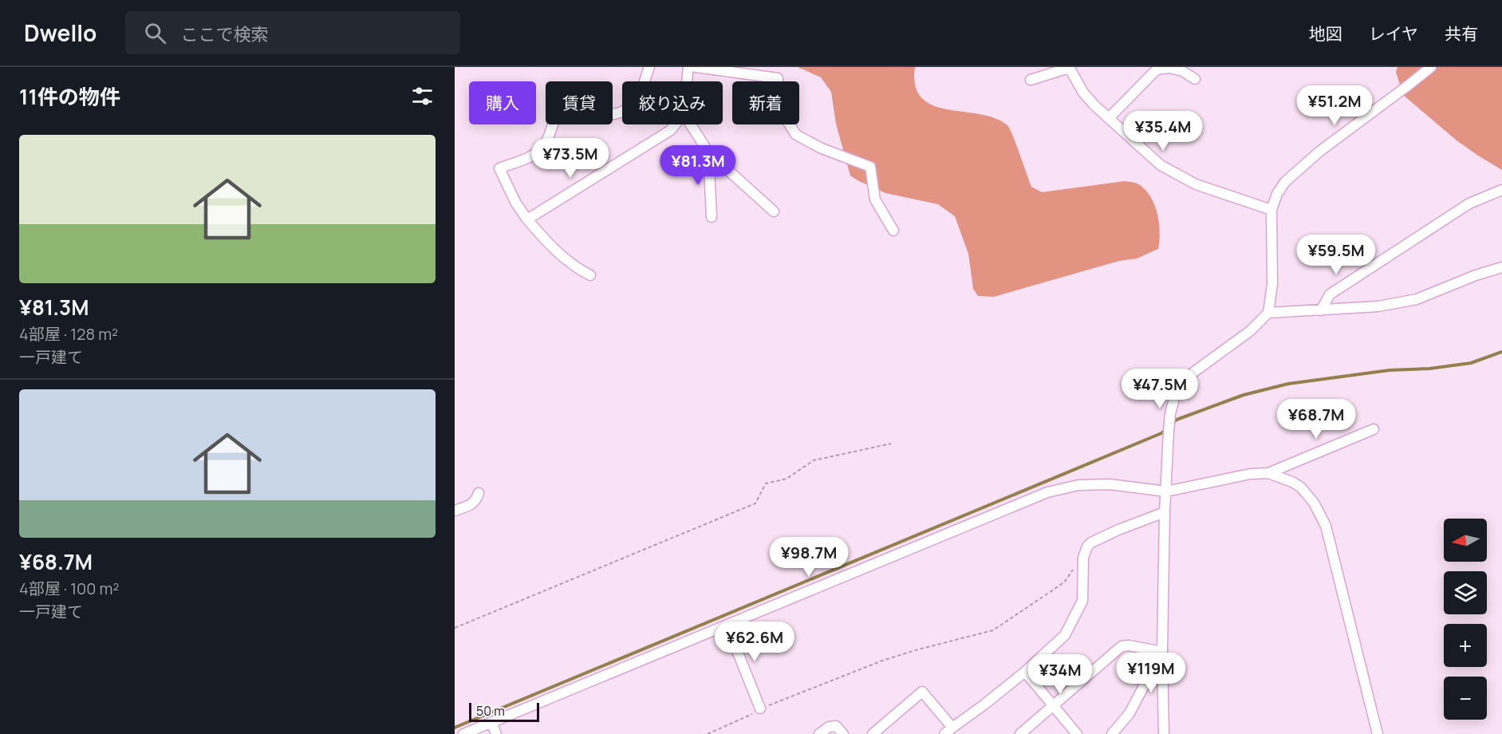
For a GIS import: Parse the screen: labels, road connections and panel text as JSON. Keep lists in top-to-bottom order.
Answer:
{
  "scale_bar": "50 m",
  "north": "left",
  "page": {
    "header": "Dwello",
    "search": "ここで検索",
    "nav": ["地図", "レイヤ", "共有"],
    "heading": "11件の物件",
    "chip": [
      "購入",
      "賃貸",
      "絞り込み",
      "新着"
    ],
    "price": [
      "¥51.2M",
      "¥35.4M",
      "¥73.5M",
      "¥81.3M",
      "¥59.5M",
      "¥47.5M",
      "¥68.7M",
      "¥98.7M",
      "¥62.6M",
      "¥119M",
      "¥34M"
    ],
    "list": [
      {
        "name": "¥81.3M",
        "note": "4部屋 · 128 m² · 一戸建て"
      },
      {
        "name": "¥68.7M",
        "note": "4部屋 · 100 m² · 一戸建て"
      }
    ],
    "map_buttons": ["+", "−"],
    "scale": "50 m"
  }
}
